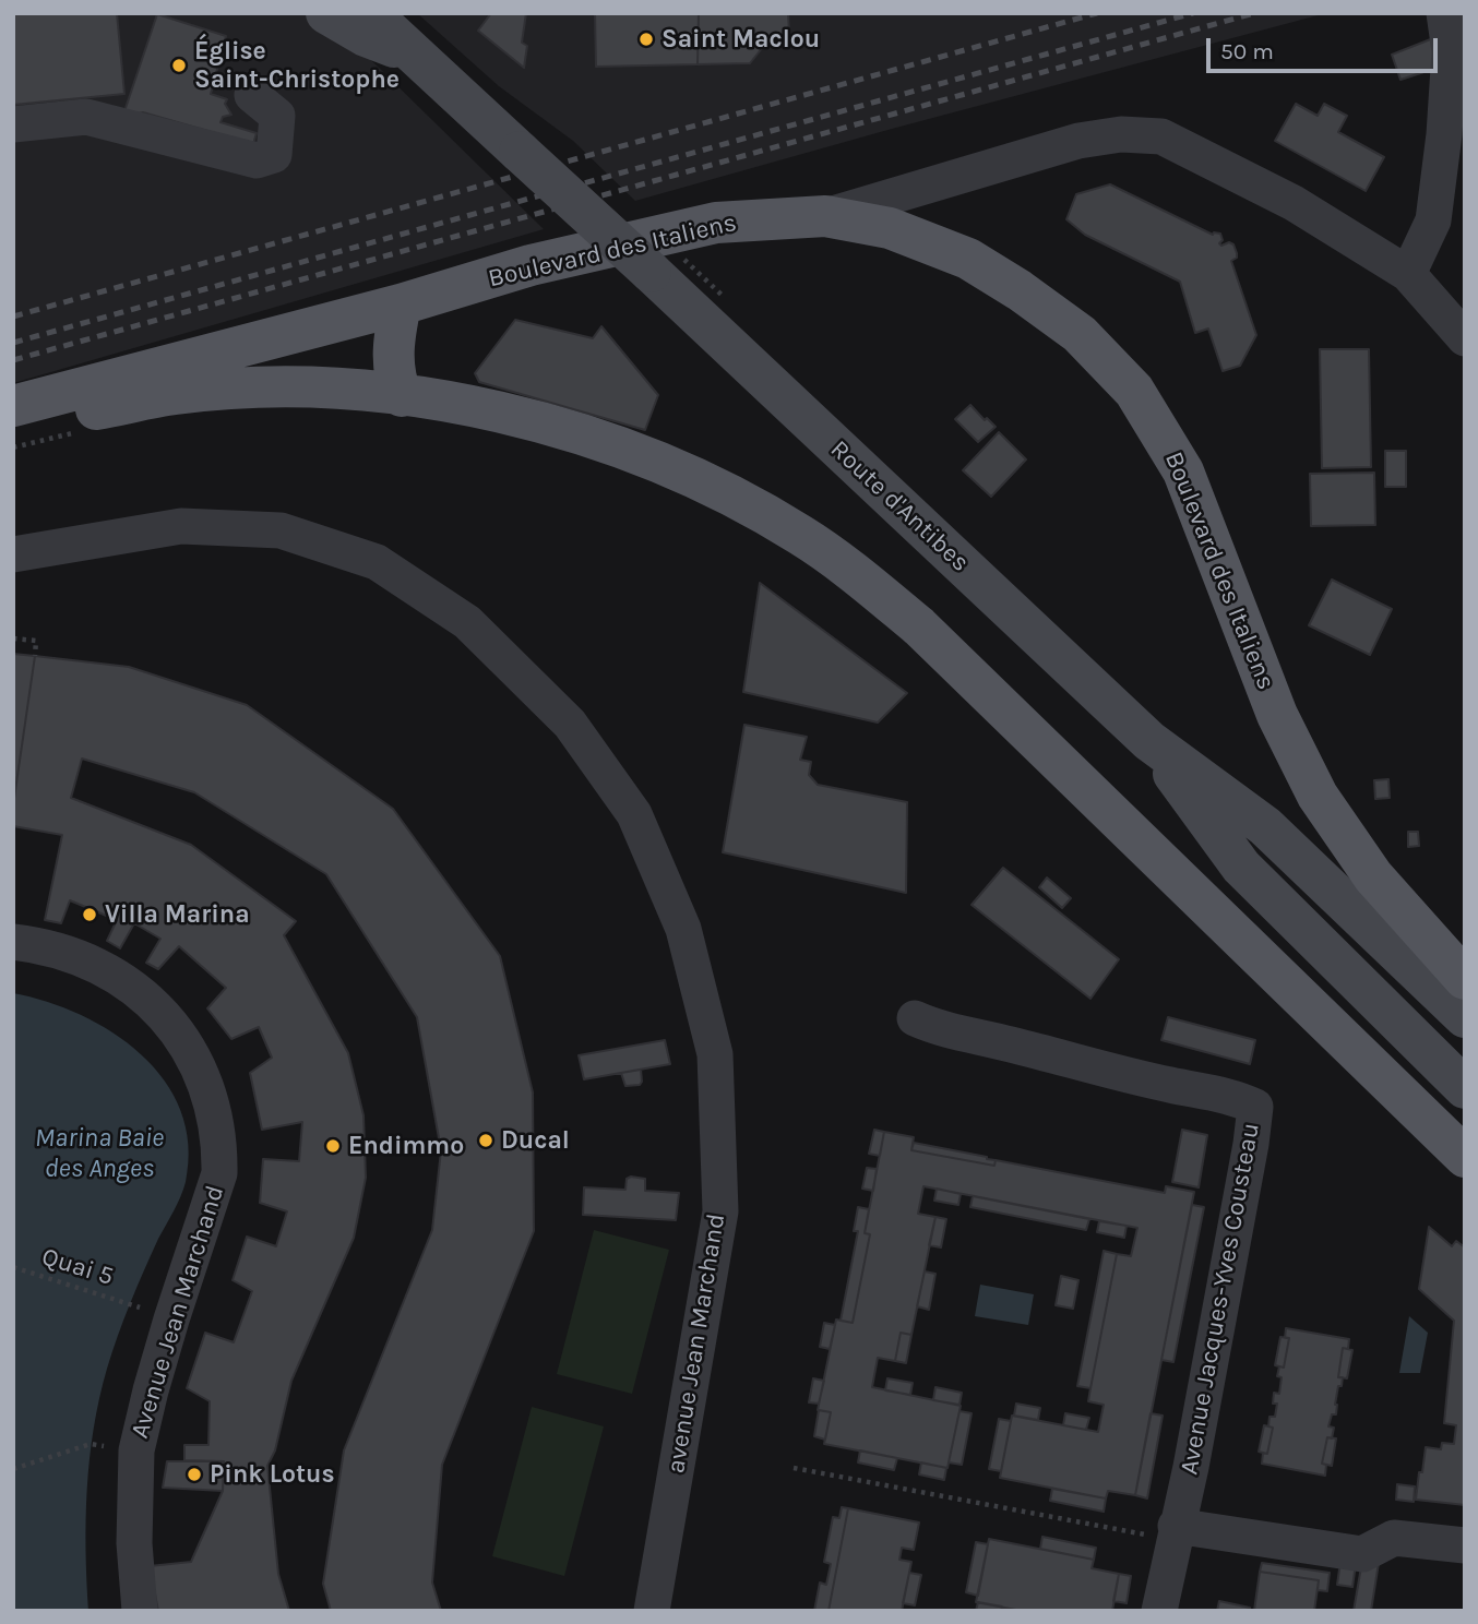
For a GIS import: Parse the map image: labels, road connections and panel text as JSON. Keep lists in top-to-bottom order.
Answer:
{
  "streets": {
    "main road": ["Boulevard des Italiens", "Route d'Antibes"],
    "street": ["Avenue Jacques-Yves Cousteau", "Avenue Jean Marchand", "avenue Jean Marchand"],
    "path": ["Quai 5"]
  },
  "water": ["Marina Baie des Anges"],
  "places": [
    "Saint Maclou",
    "Église Saint-Christophe",
    "Villa Marina",
    "Ducal",
    "Endimmo",
    "Pink Lotus"
  ],
  "scale_bar": "50 m"
}
